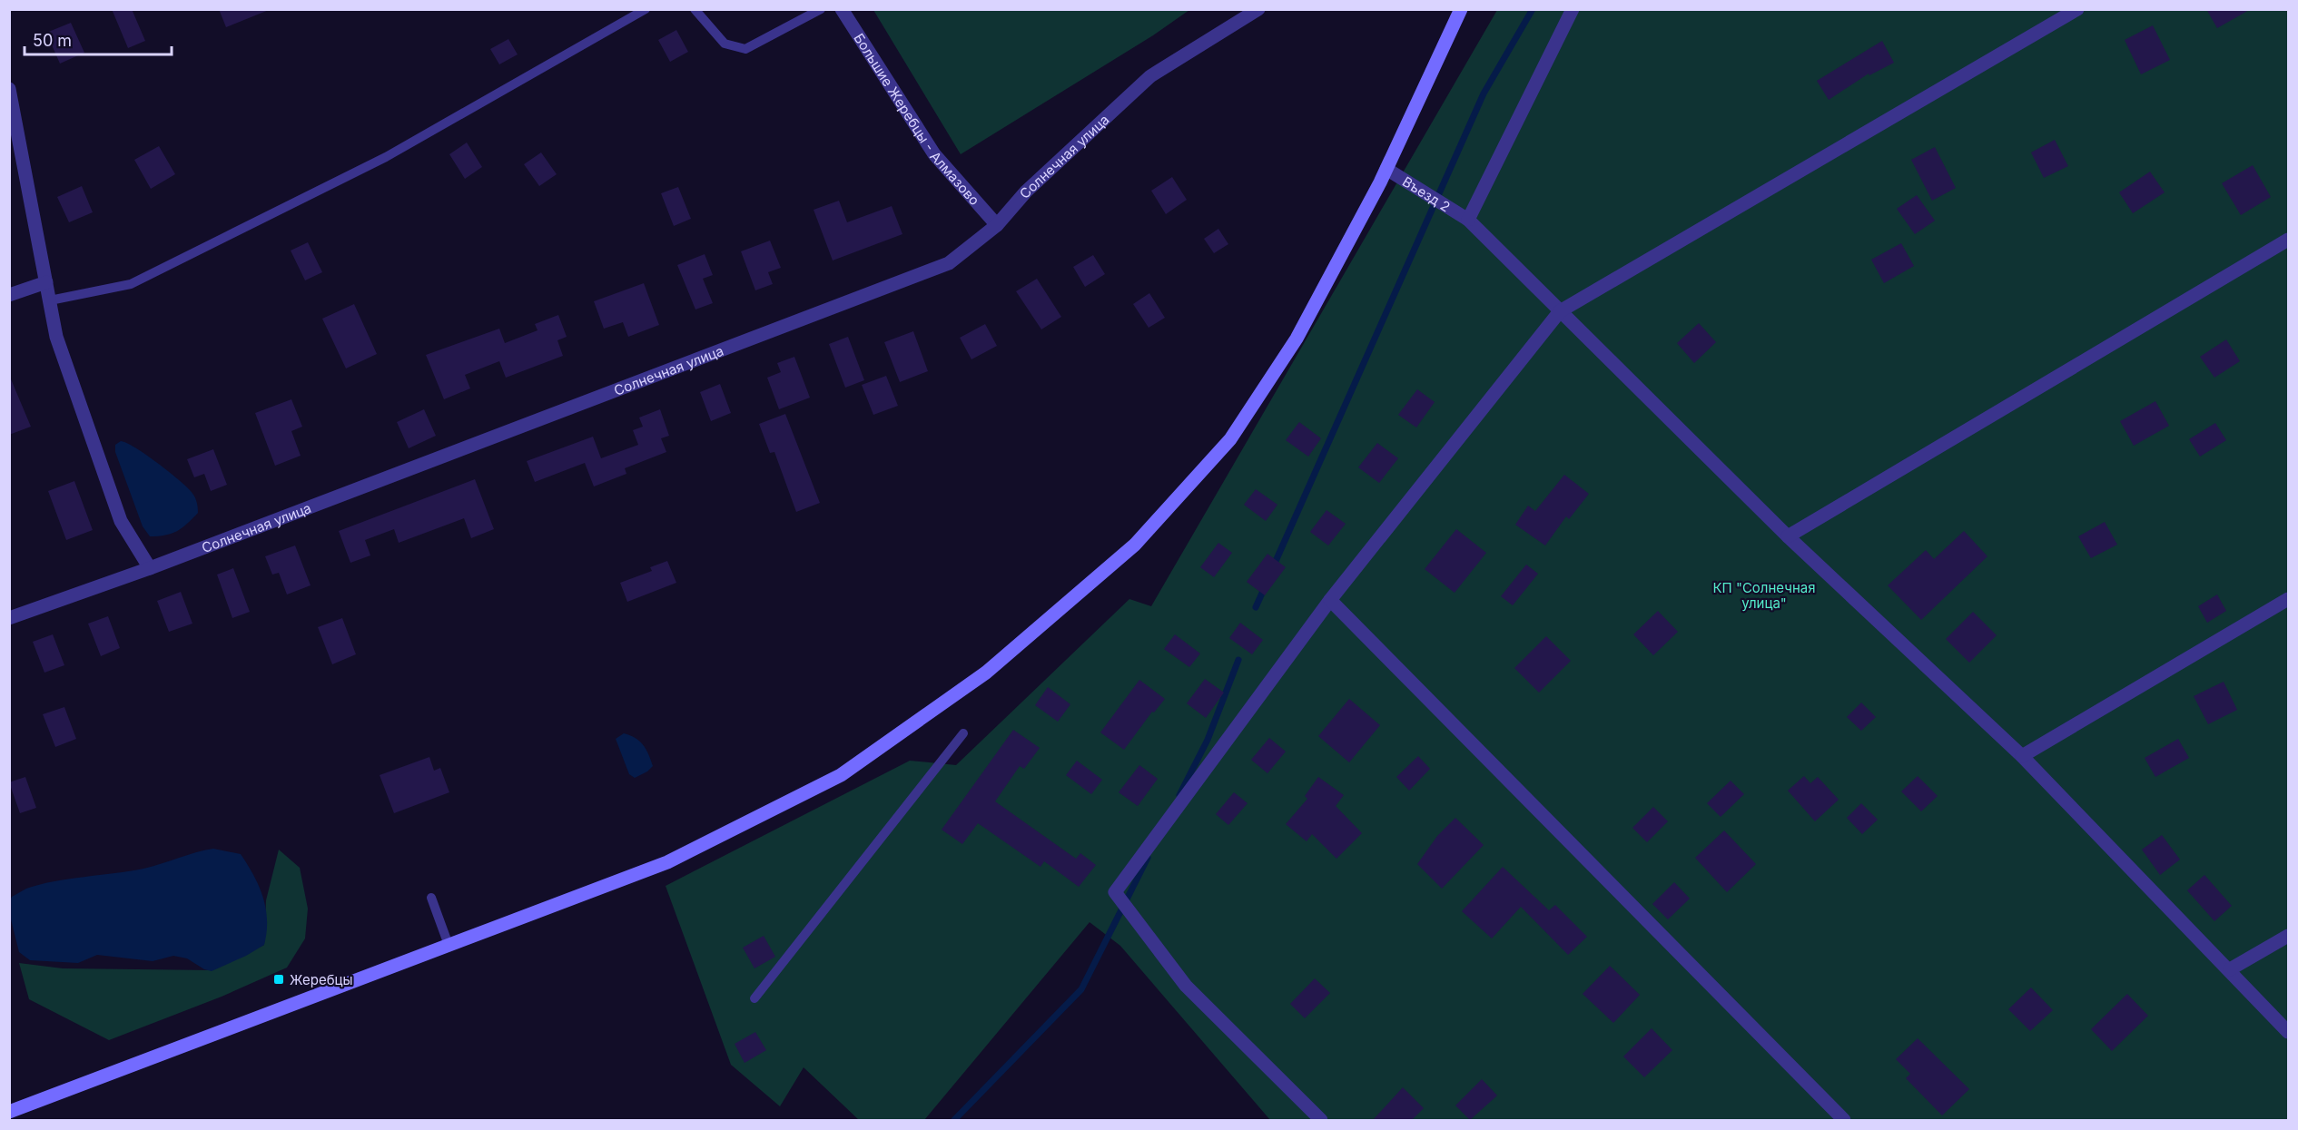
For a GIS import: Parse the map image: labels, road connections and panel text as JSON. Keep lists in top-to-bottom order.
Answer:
{
  "streets": {
    "street": ["Большие Жеребцы - Алмазово", "Солнечная улица", "Въезд 2"]
  },
  "crossings": [
    ["Большие Жеребцы - Алмазово", "Солнечная улица"]
  ],
  "parks": ["КП \"Солнечная улица\""],
  "places": {
    "transit": ["Жеребцы"]
  },
  "scale_bar": "50 m"
}
